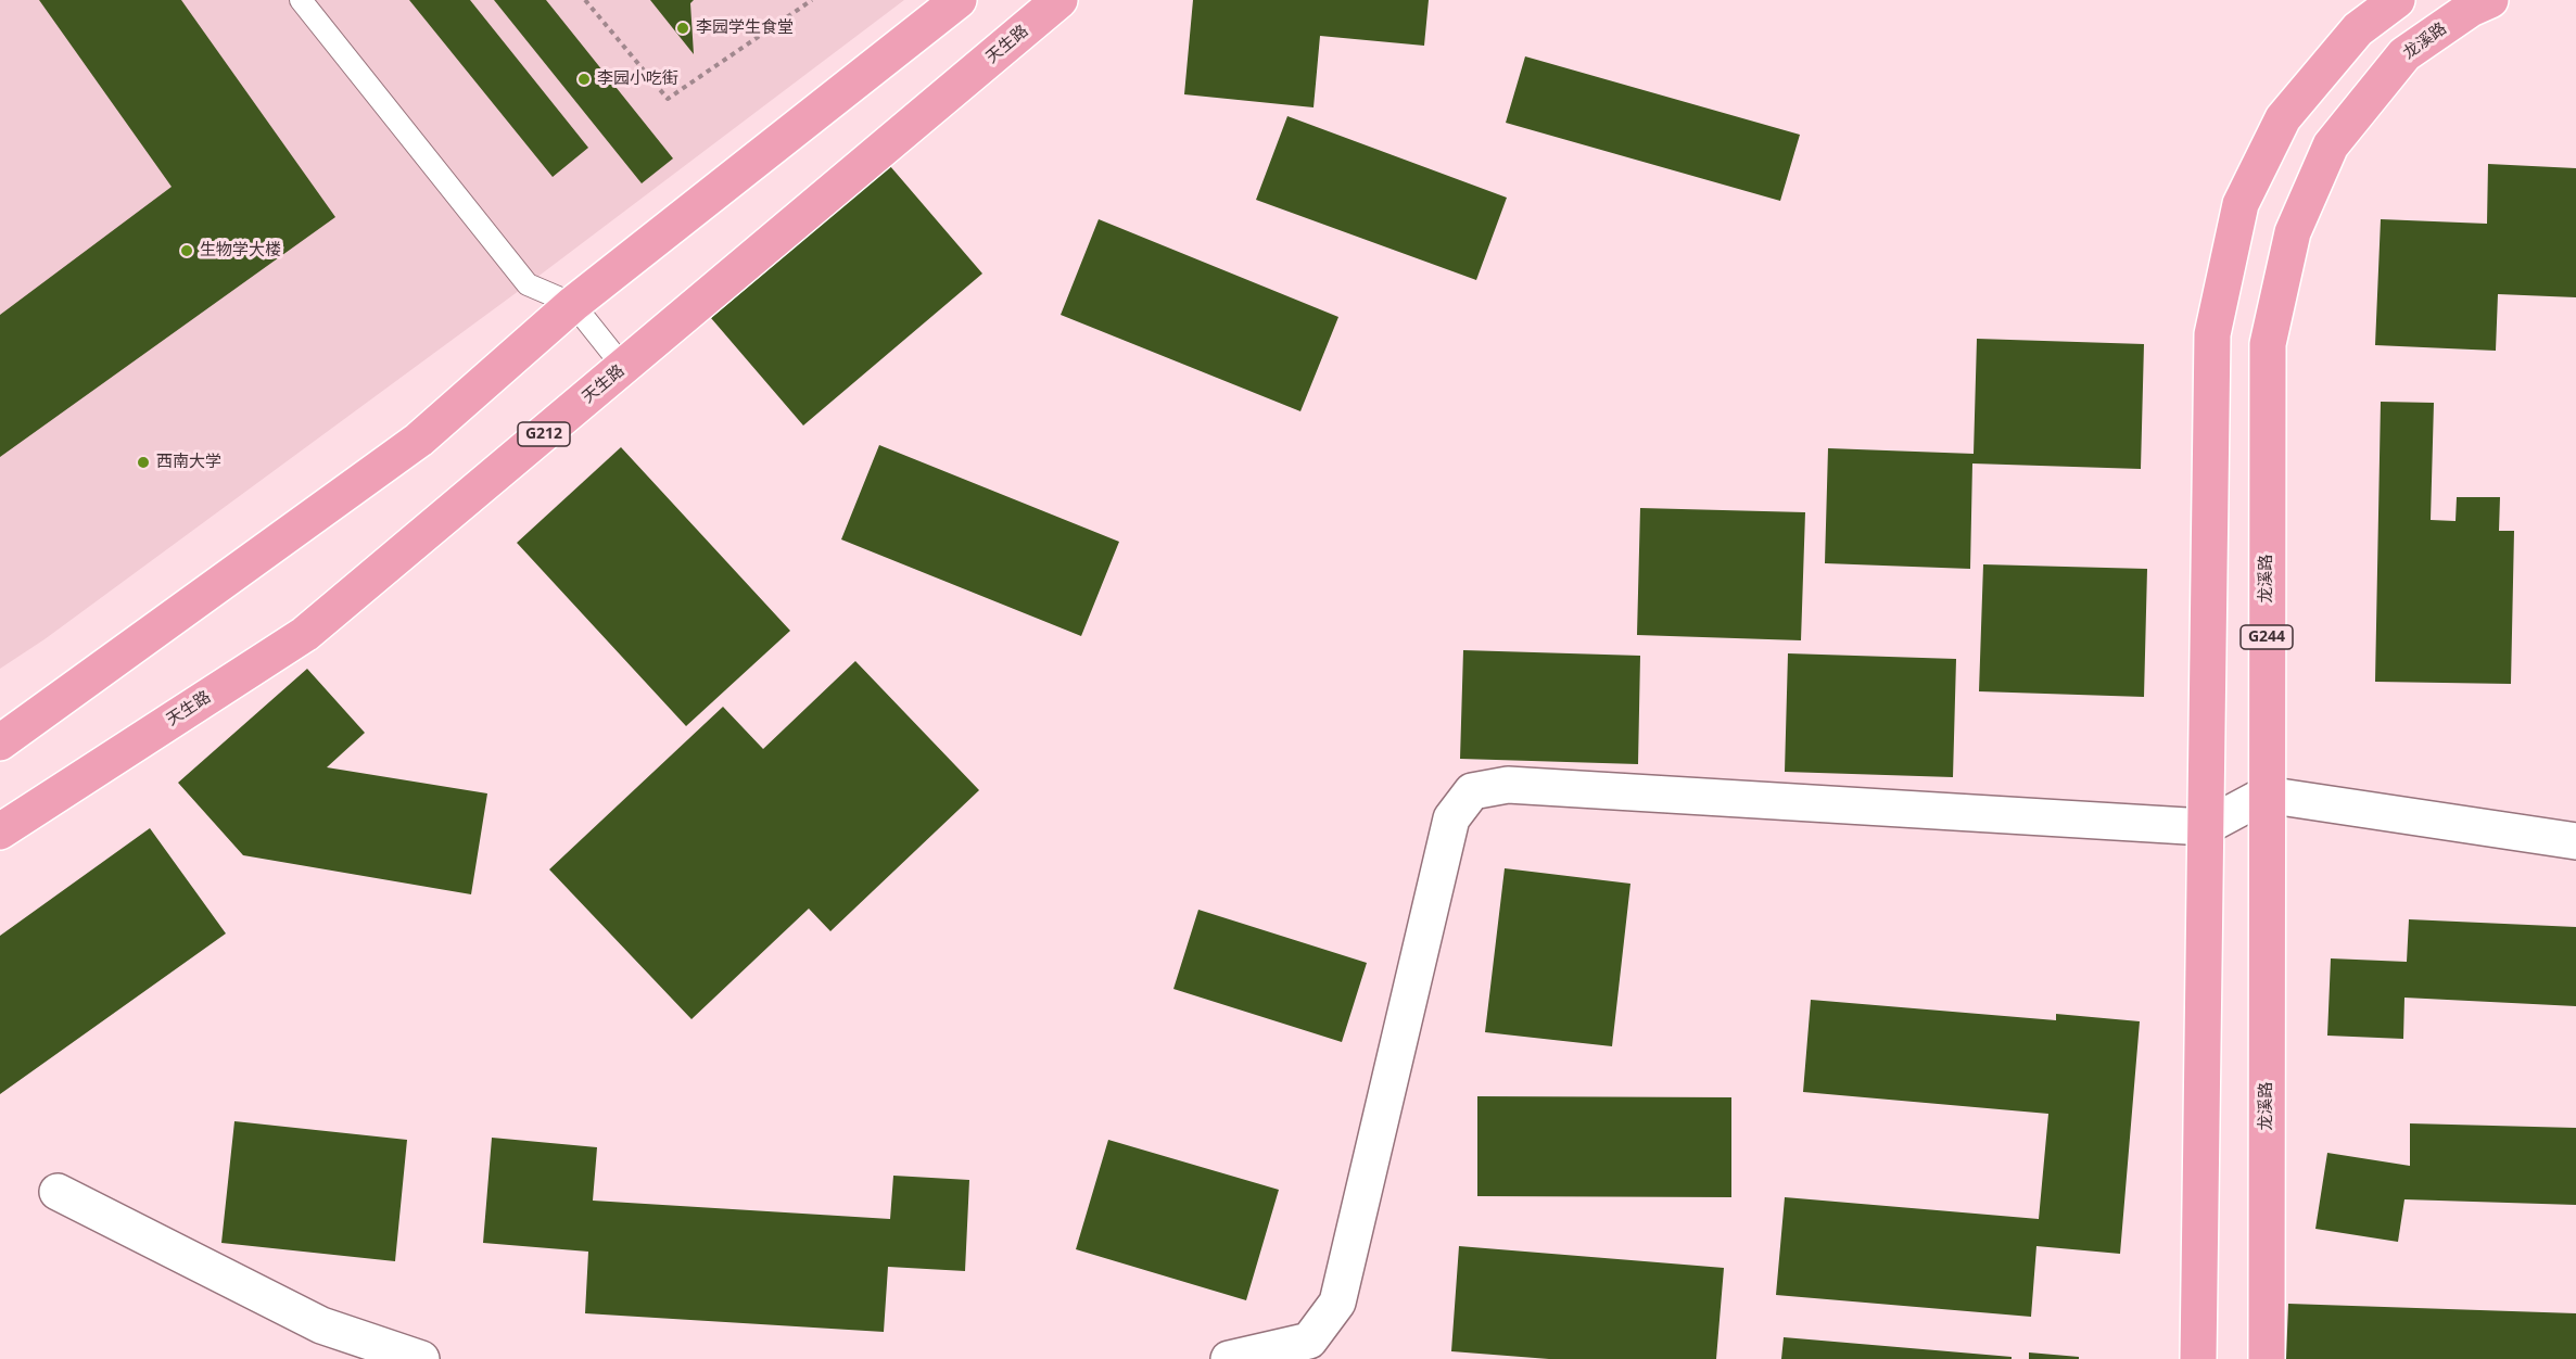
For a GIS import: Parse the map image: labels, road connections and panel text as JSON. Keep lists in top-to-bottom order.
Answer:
{
  "streets": {
    "highway": [
      "龙溪路",
      "天生路",
      "G212",
      "G244"
    ]
  },
  "places": [
    "李园学生食堂",
    "李园小吃街",
    "生物学大楼",
    "西南大学"
  ]
}
